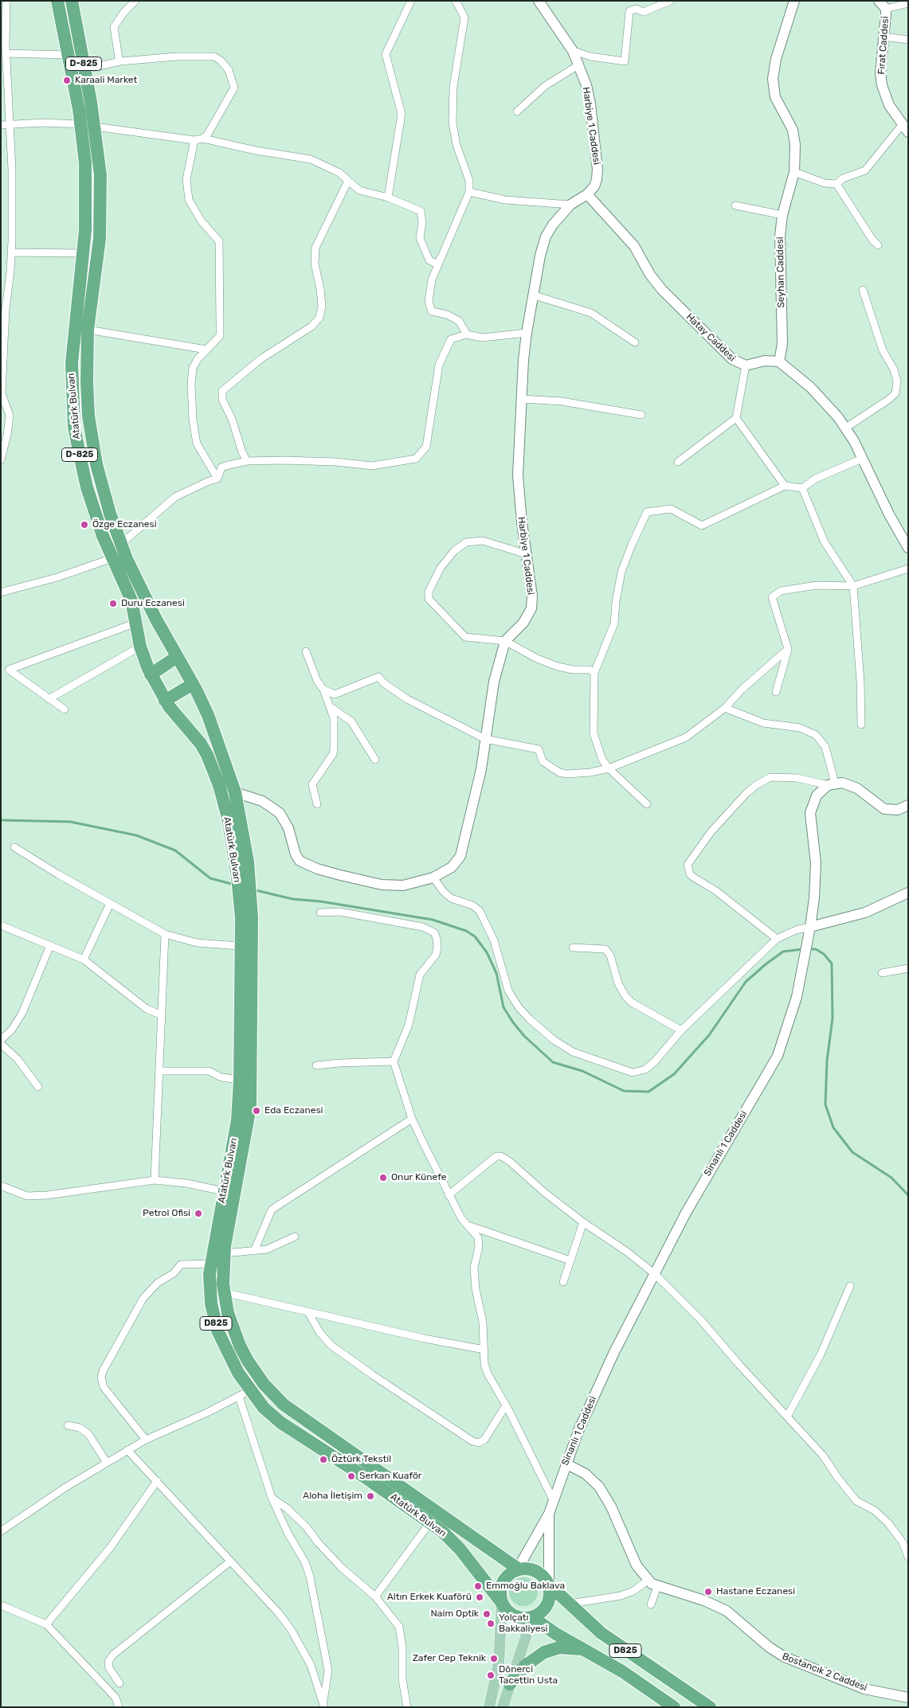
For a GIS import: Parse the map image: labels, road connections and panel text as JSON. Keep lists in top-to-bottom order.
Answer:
{
  "streets": {
    "highway": ["D-825", "Atatürk Bulvarı", "D825"],
    "street": [
      "Fırat Caddesi",
      "Harbiye 1 Caddesi",
      "Seyhan Caddesi",
      "Hatay Caddesi",
      "Sinanlı 1 Caddesi",
      "Bostancık 2 Caddesi"
    ]
  },
  "crossings": [
    ["Harbiye 1 Caddesi", "Hatay Caddesi"],
    ["Seyhan Caddesi", "Hatay Caddesi"],
    ["Atatürk Bulvarı", "Sinanlı 1 Caddesi"],
    ["Atatürk Bulvarı", "D825"],
    ["Sinanlı 1 Caddesi", "D825"],
    ["Sinanlı 1 Caddesi", "Bostancık 2 Caddesi"]
  ],
  "places": [
    "Karaali Market",
    "Özge Eczanesi",
    "Duru Eczanesi",
    "Eda Eczanesi",
    "Onur Künefe",
    "Petrol Ofisi",
    "Öztürk Tekstil",
    "Serkan Kuaför",
    "Aloha İletişim",
    "Emmoğlu Baklava",
    "Hastane Eczanesi",
    "Altın Erkek Kuaförü",
    "Naim Optik",
    "Yolçatı Bakkaliyesi",
    "Zafer Cep Teknik",
    "Dönerci Tacettin Usta"
  ]
}
